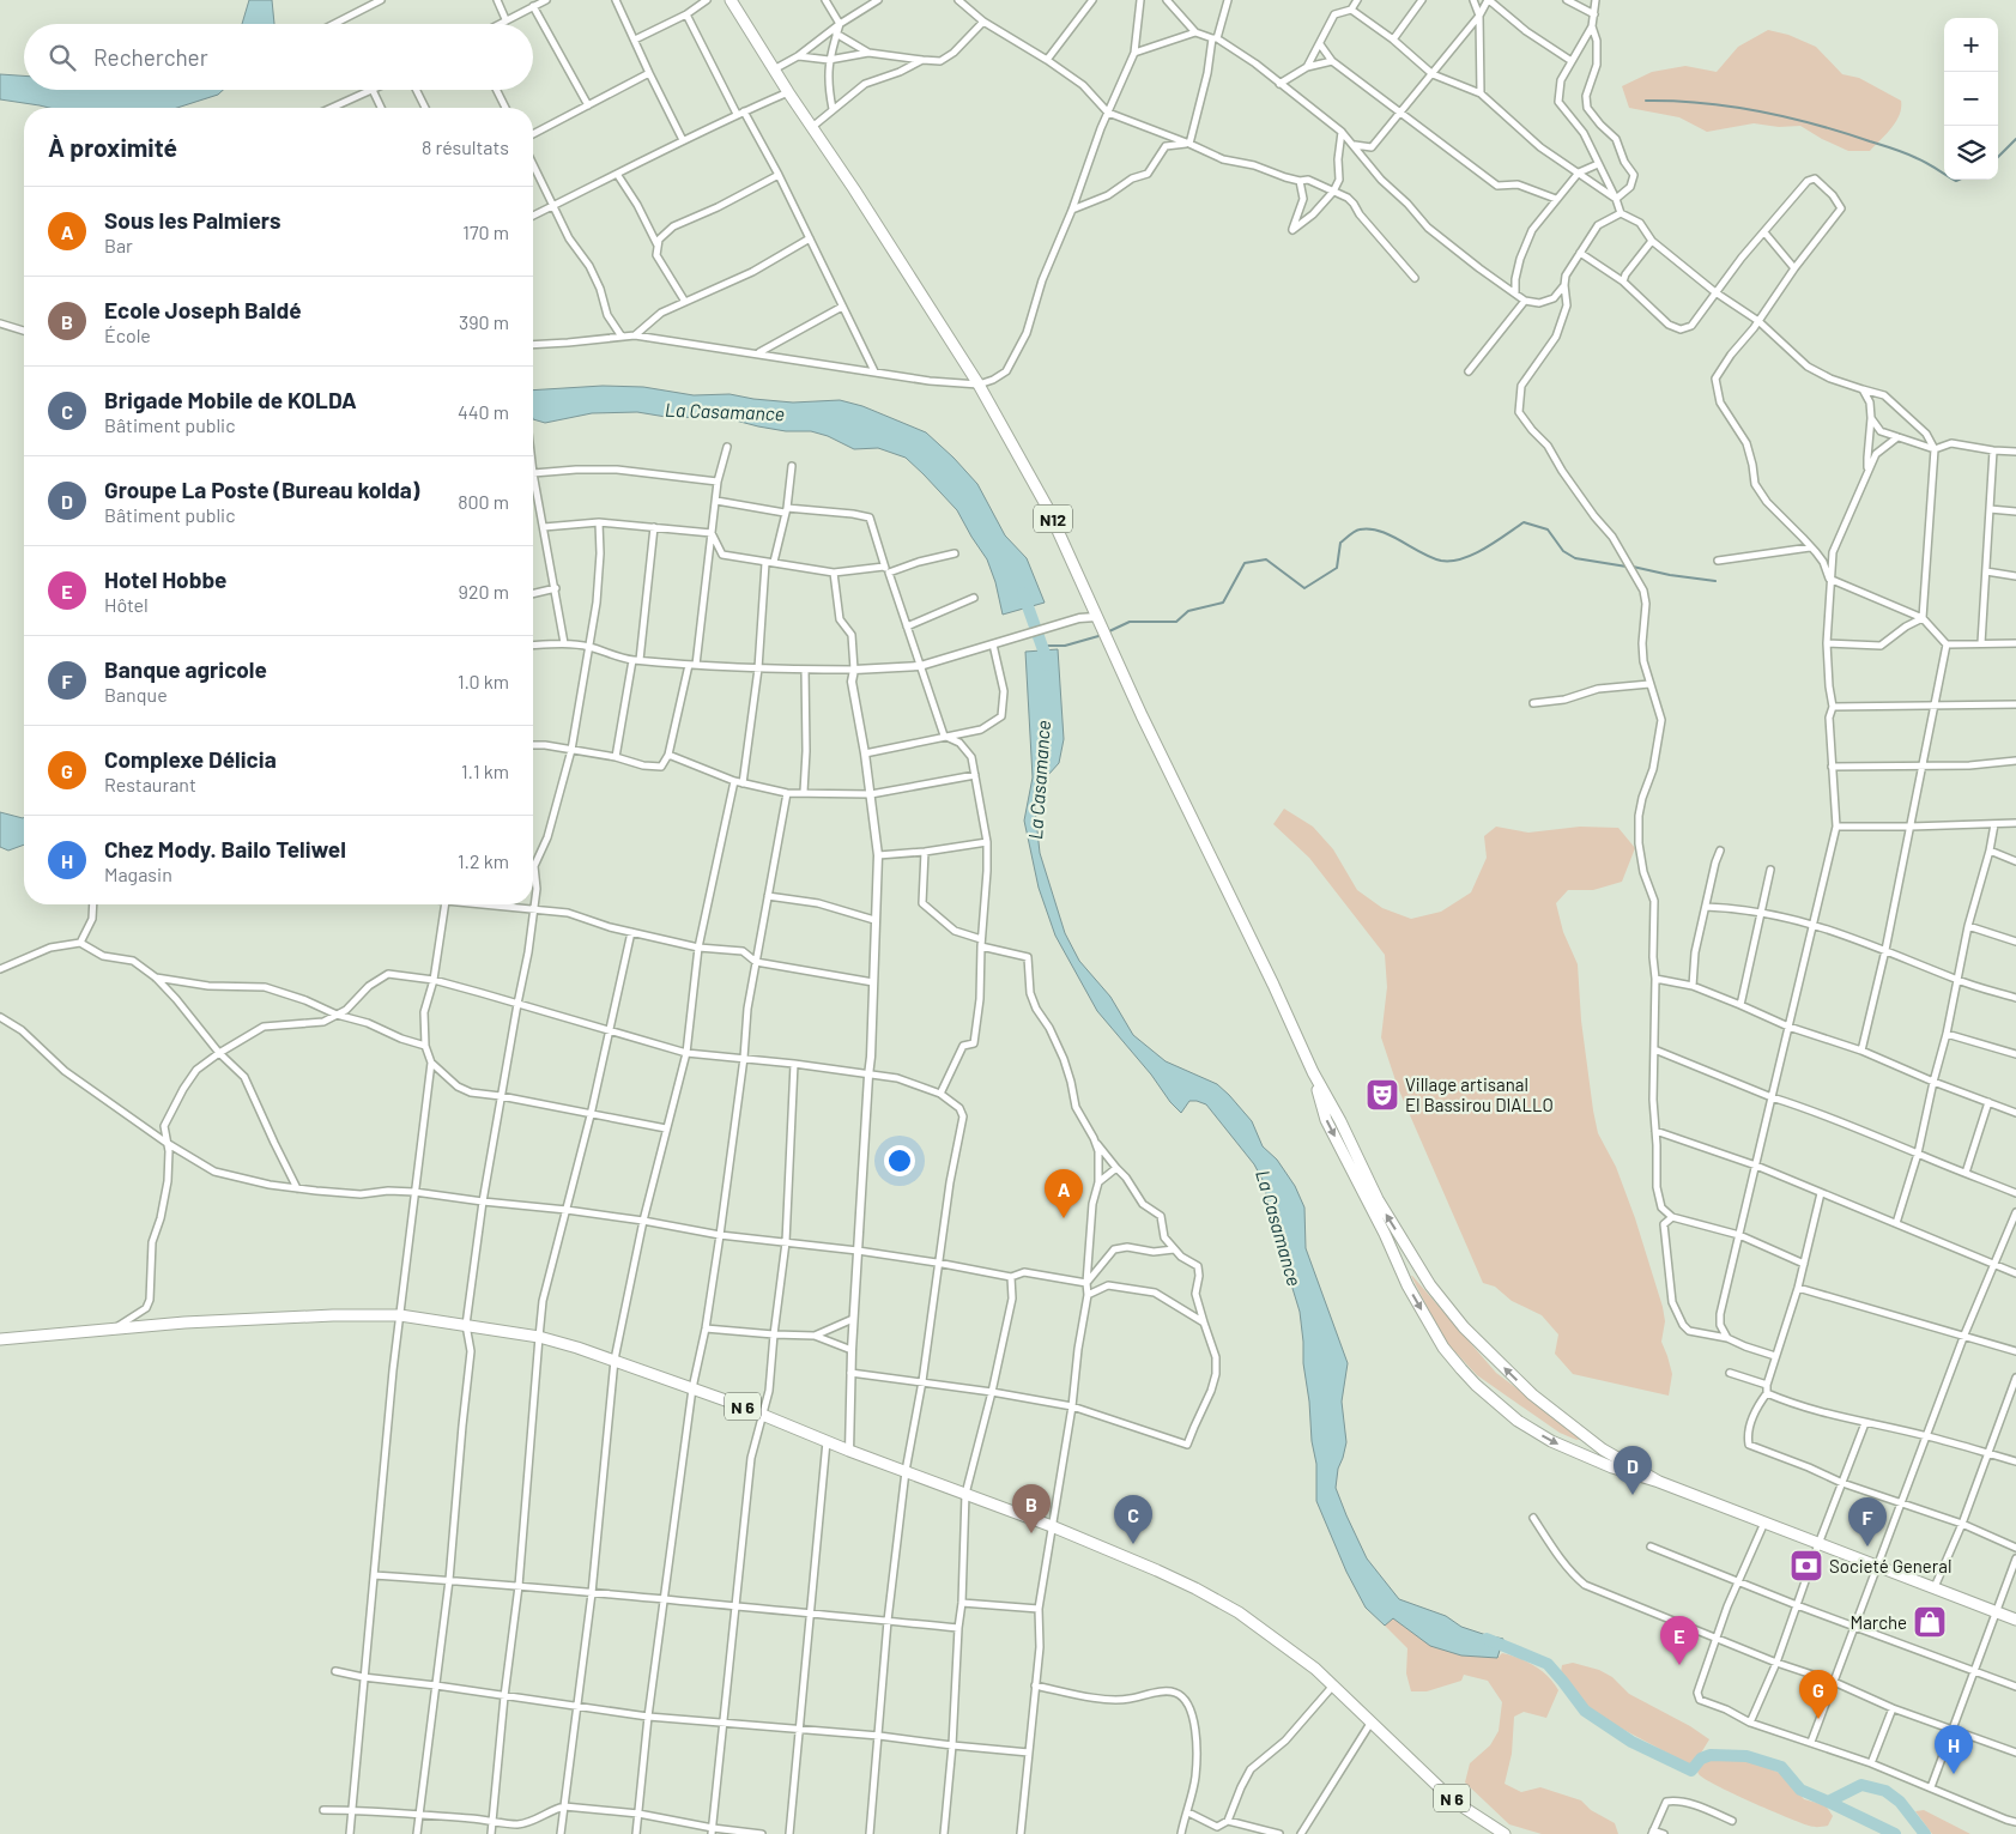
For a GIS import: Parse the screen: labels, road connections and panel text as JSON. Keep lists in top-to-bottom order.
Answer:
{
  "streets": {
    "main road": ["N12", "N 6"]
  },
  "water": ["La Casamance"],
  "places": {
    "theatre": ["Village artisanal El Bassirou DIALLO"],
    "bank": ["Societé General"],
    "shop": ["Marche"]
  },
  "page": {
    "map_buttons": ["+", "−"],
    "search": "Rechercher",
    "heading": ["À proximité", "8 résultats"],
    "list": [
      {
        "mark": "A",
        "name": "Sous les Palmiers",
        "note": "Bar",
        "value": "170 m"
      },
      {
        "mark": "B",
        "name": "Ecole Joseph Baldé",
        "note": "École",
        "value": "390 m"
      },
      {
        "mark": "C",
        "name": "Brigade Mobile de KOLDA",
        "note": "Bâtiment public",
        "value": "440 m"
      },
      {
        "mark": "D",
        "name": "Groupe La Poste (Bureau kolda)",
        "note": "Bâtiment public",
        "value": "800 m"
      },
      {
        "mark": "E",
        "name": "Hotel Hobbe",
        "note": "Hôtel",
        "value": "920 m"
      },
      {
        "mark": "F",
        "name": "Banque agricole",
        "note": "Banque",
        "value": "1.0 km"
      },
      {
        "mark": "G",
        "name": "Complexe Délicia",
        "note": "Restaurant",
        "value": "1.1 km"
      },
      {
        "mark": "H",
        "name": "Chez Mody. Bailo Teliwel",
        "note": "Magasin",
        "value": "1.2 km"
      }
    ],
    "pins": [
      "A",
      "D",
      "B",
      "C",
      "F",
      "E",
      "G",
      "H"
    ]
  }
}
